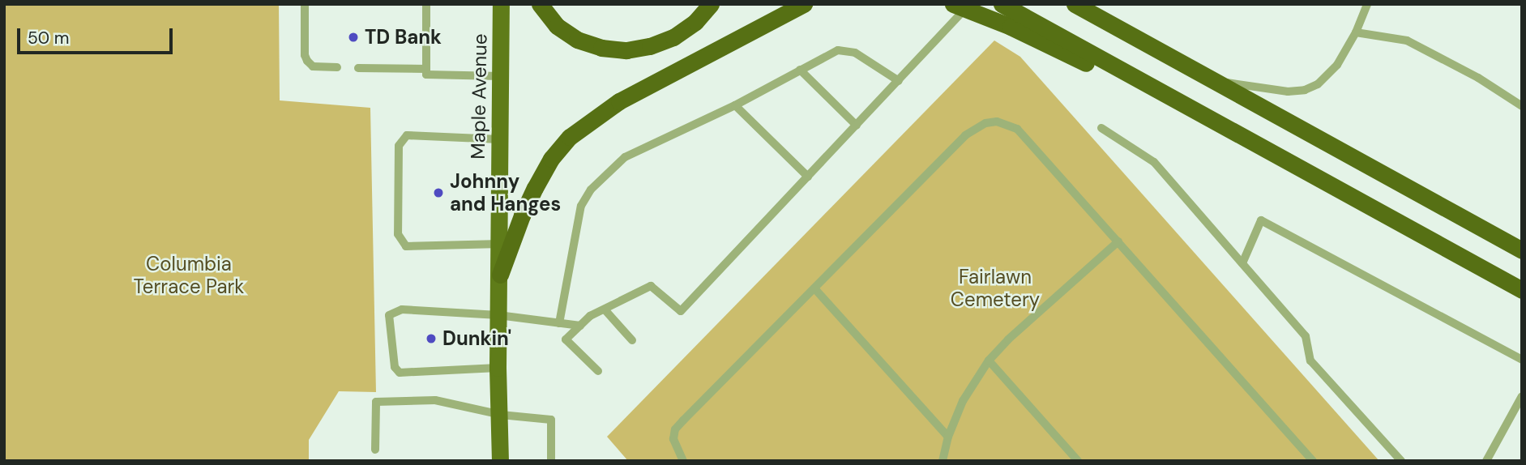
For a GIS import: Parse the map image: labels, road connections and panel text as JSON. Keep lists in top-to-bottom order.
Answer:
{
  "streets": {
    "main road": ["Maple Avenue"]
  },
  "parks": ["Columbia Terrace Park", "Fairlawn Cemetery"],
  "places": ["TD Bank", "Johnny and Hanges", "Dunkin'"],
  "scale_bar": "50 m"
}
